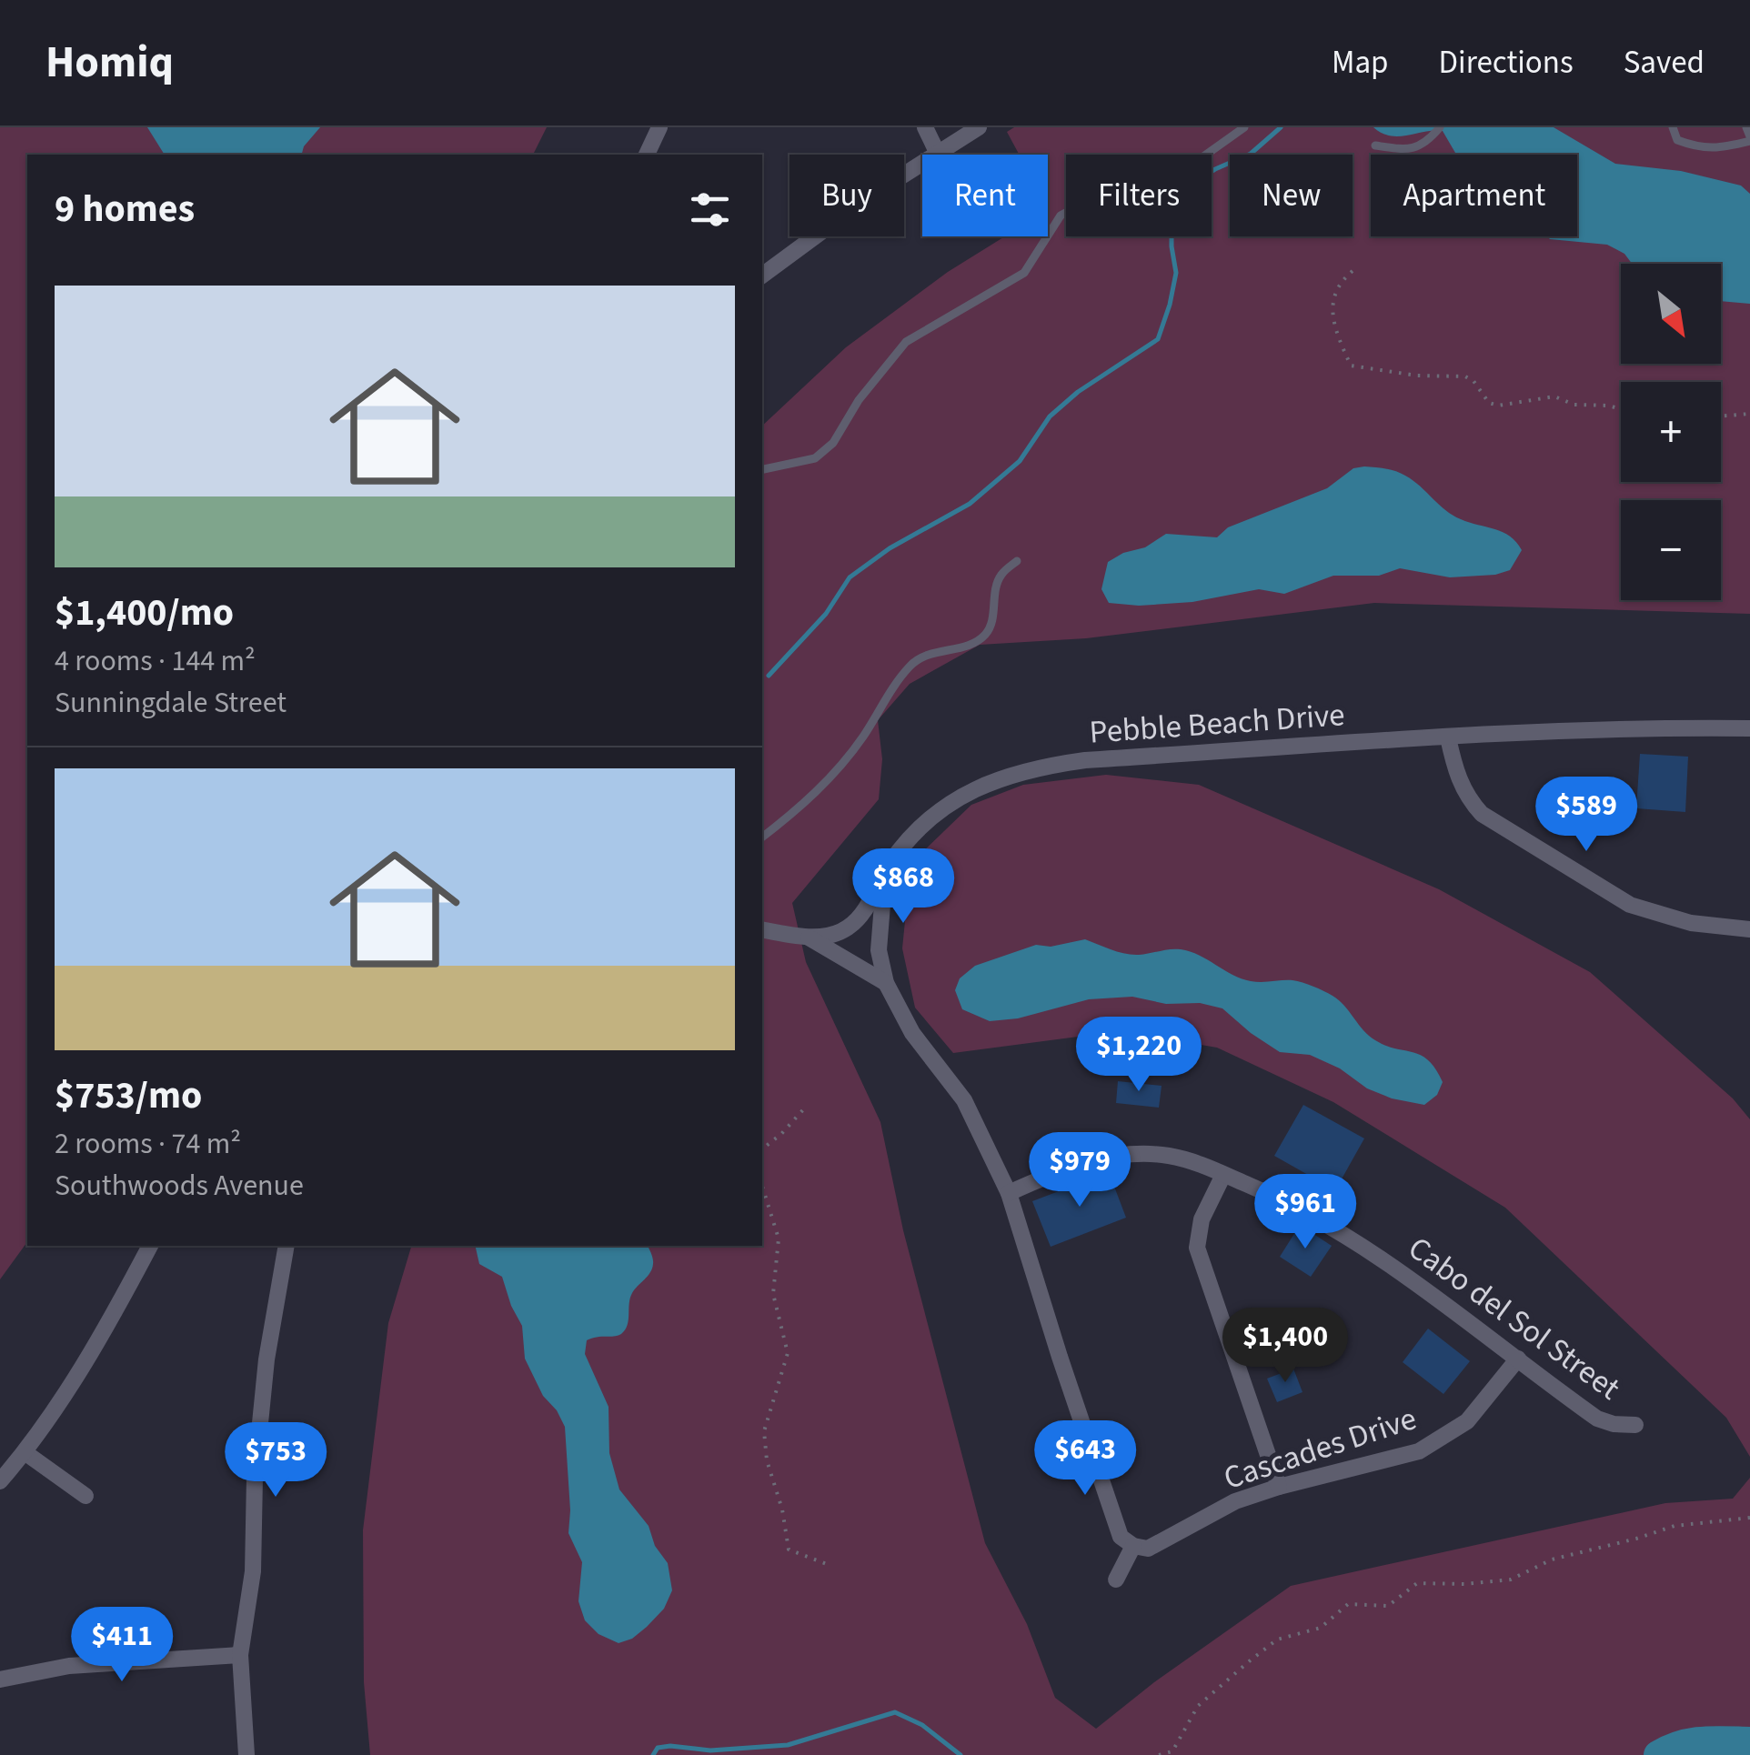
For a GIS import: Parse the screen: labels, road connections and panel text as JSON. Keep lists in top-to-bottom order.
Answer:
{
  "streets": {
    "street": ["Pebble Beach Drive", "Cabo del Sol Street", "Cascades Drive"]
  },
  "crossings": [
    ["Cabo del Sol Street", "Cascades Drive"]
  ],
  "north": "bottom right",
  "page": {
    "header": "Homiq",
    "nav": ["Map", "Directions", "Saved"],
    "chip": [
      "Buy",
      "Rent",
      "Filters",
      "New",
      "Apartment"
    ],
    "heading": "9 homes",
    "map_buttons": ["+", "−"],
    "list": [
      {
        "name": "$1,400/mo",
        "note": "4 rooms · 144 m² · Sunningdale Street"
      },
      {
        "name": "$753/mo",
        "note": "2 rooms · 74 m² · Southwoods Avenue"
      }
    ],
    "price": [
      "$589",
      "$868",
      "$1,220",
      "$979",
      "$961",
      "$1,400",
      "$643",
      "$753",
      "$411"
    ]
  }
}
